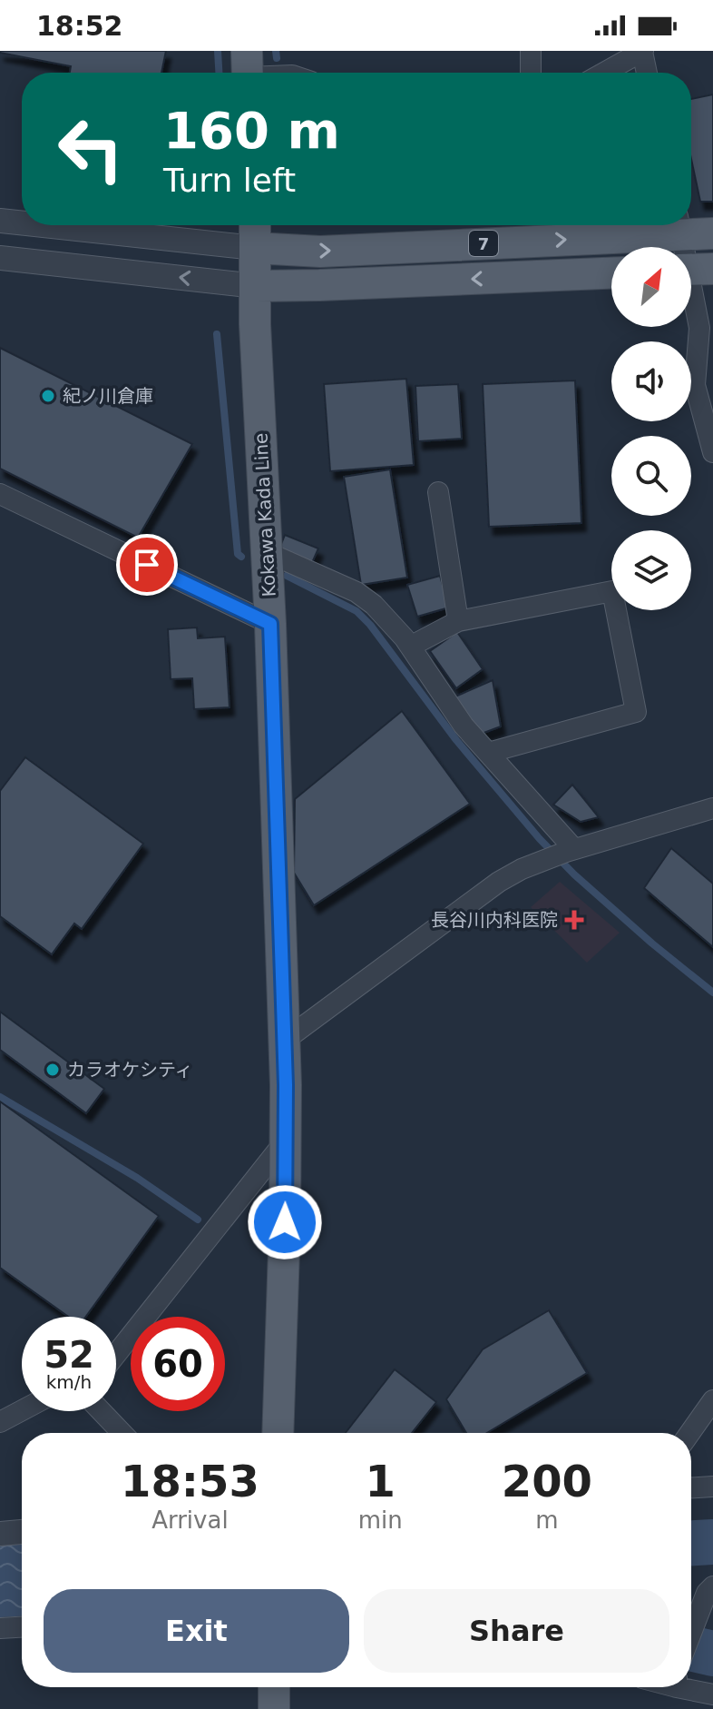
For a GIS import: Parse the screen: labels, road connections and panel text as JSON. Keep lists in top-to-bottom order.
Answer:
{
  "streets": {
    "main road": ["7", "Kokawa Kada Line"]
  },
  "crossings": [
    ["7", "Kokawa Kada Line"]
  ],
  "places": {
    "other": ["紀ノ川倉庫", "カラオケシティ"],
    "health": ["長谷川内科医院"]
  },
  "north": "top right",
  "page": {
    "status": "18:52",
    "turn": ["160 m", "Turn left"],
    "speed": "52 km/h",
    "limit": "60",
    "eta": [
      "18:53",
      "Arrival",
      "1",
      "min",
      "200",
      "m"
    ],
    "buttons": ["Exit", "Share"]
  }
}
